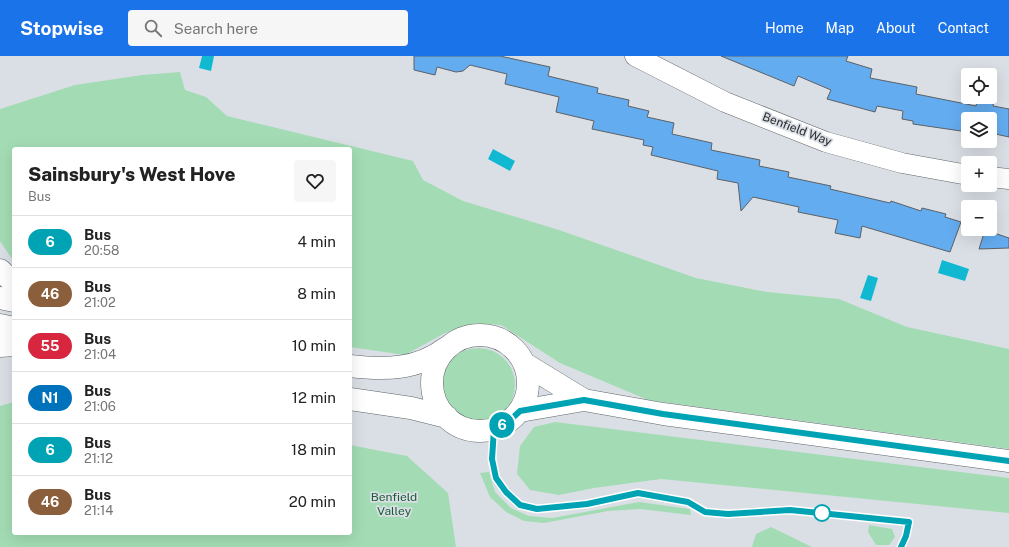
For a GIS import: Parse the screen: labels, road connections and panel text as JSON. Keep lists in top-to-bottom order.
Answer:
{
  "streets": {
    "street": ["Benfield Way"]
  },
  "parks": ["Benfield Valley"],
  "lines": ["bus line 6"],
  "page": {
    "header": "Stopwise",
    "search": "Search here",
    "nav": [
      "Home",
      "Map",
      "About",
      "Contact"
    ],
    "on_map": "6",
    "map_buttons": ["+", "−"],
    "heading": ["Sainsbury's West Hove", "Bus"],
    "list": [
      {
        "mark": "6",
        "name": "Bus",
        "note": "20:58",
        "value": "4 min"
      },
      {
        "mark": "46",
        "name": "Bus",
        "note": "21:02",
        "value": "8 min"
      },
      {
        "mark": "55",
        "name": "Bus",
        "note": "21:04",
        "value": "10 min"
      },
      {
        "mark": "N1",
        "name": "Bus",
        "note": "21:06",
        "value": "12 min"
      },
      {
        "mark": "6",
        "name": "Bus",
        "note": "21:12",
        "value": "18 min"
      },
      {
        "mark": "46",
        "name": "Bus",
        "note": "21:14",
        "value": "20 min"
      }
    ]
  }
}
